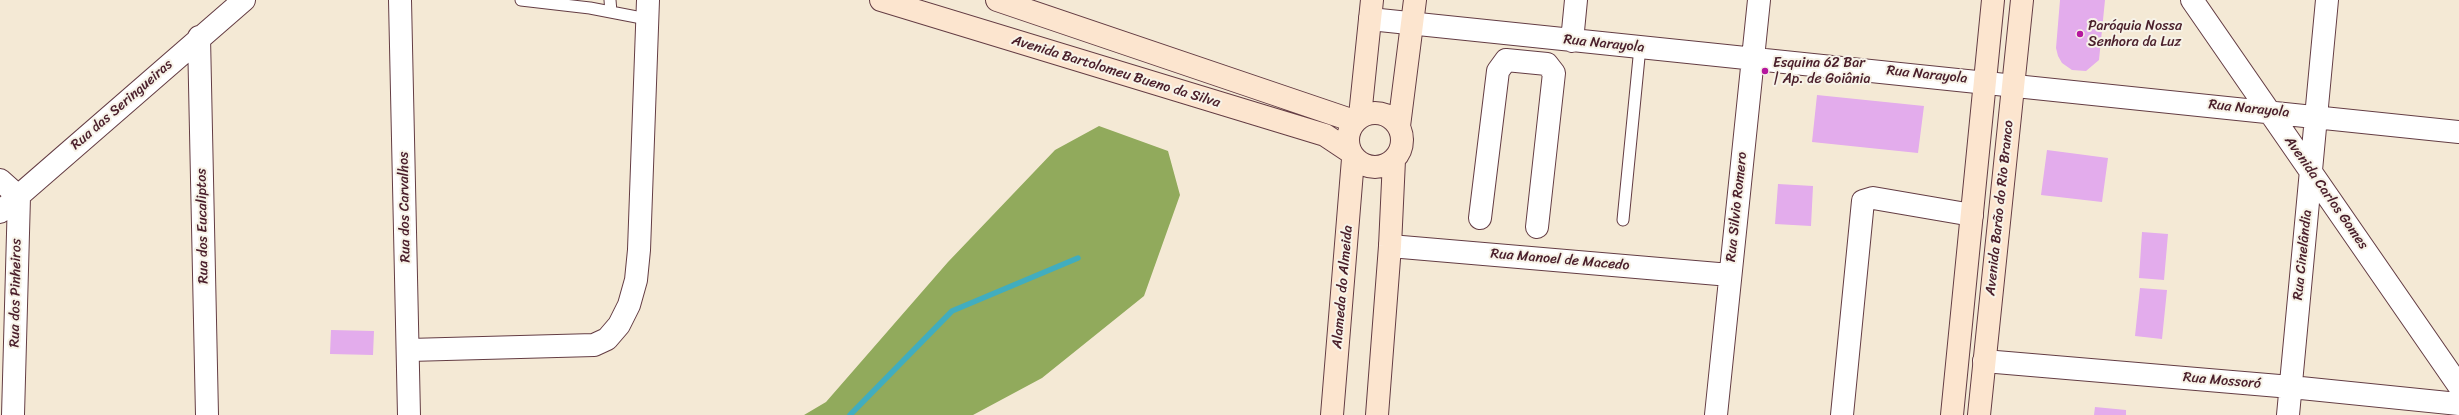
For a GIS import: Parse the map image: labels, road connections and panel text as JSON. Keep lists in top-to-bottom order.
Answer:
{
  "streets": {
    "street": [
      "Rua Narayola",
      "Avenida Bartolomeu Bueno da Silva",
      "Rua das Seringueiras",
      "Avenida Carlos Gomes",
      "Rua dos Carvalhos",
      "Rua Silvio Romero",
      "Avenida Barão do Rio Branco",
      "Rua dos Eucaliptos",
      "Rua Cinelândia",
      "Rua Manoel de Macedo",
      "Alameda do Almeida",
      "Rua dos Pinheiros",
      "Rua Mossoró"
    ]
  },
  "crossings": [
    ["Rua Narayola", "Avenida Carlos Gomes"],
    ["Rua Narayola", "Rua Silvio Romero"],
    ["Rua Narayola", "Avenida Barão do Rio Branco"],
    ["Rua Narayola", "Rua Cinelândia"],
    ["Avenida Bartolomeu Bueno da Silva", "Alameda do Almeida"],
    ["Rua das Seringueiras", "Rua dos Eucaliptos"],
    ["Rua das Seringueiras", "Rua dos Pinheiros"],
    ["Avenida Carlos Gomes", "Rua Cinelândia"],
    ["Rua Silvio Romero", "Rua Manoel de Macedo"],
    ["Avenida Barão do Rio Branco", "Rua Mossoró"],
    ["Rua Cinelândia", "Rua Mossoró"]
  ],
  "places": ["Paróquia Nossa Senhora da Luz", "Esquina 62 Bar | Ap. de Goiânia"]
}
